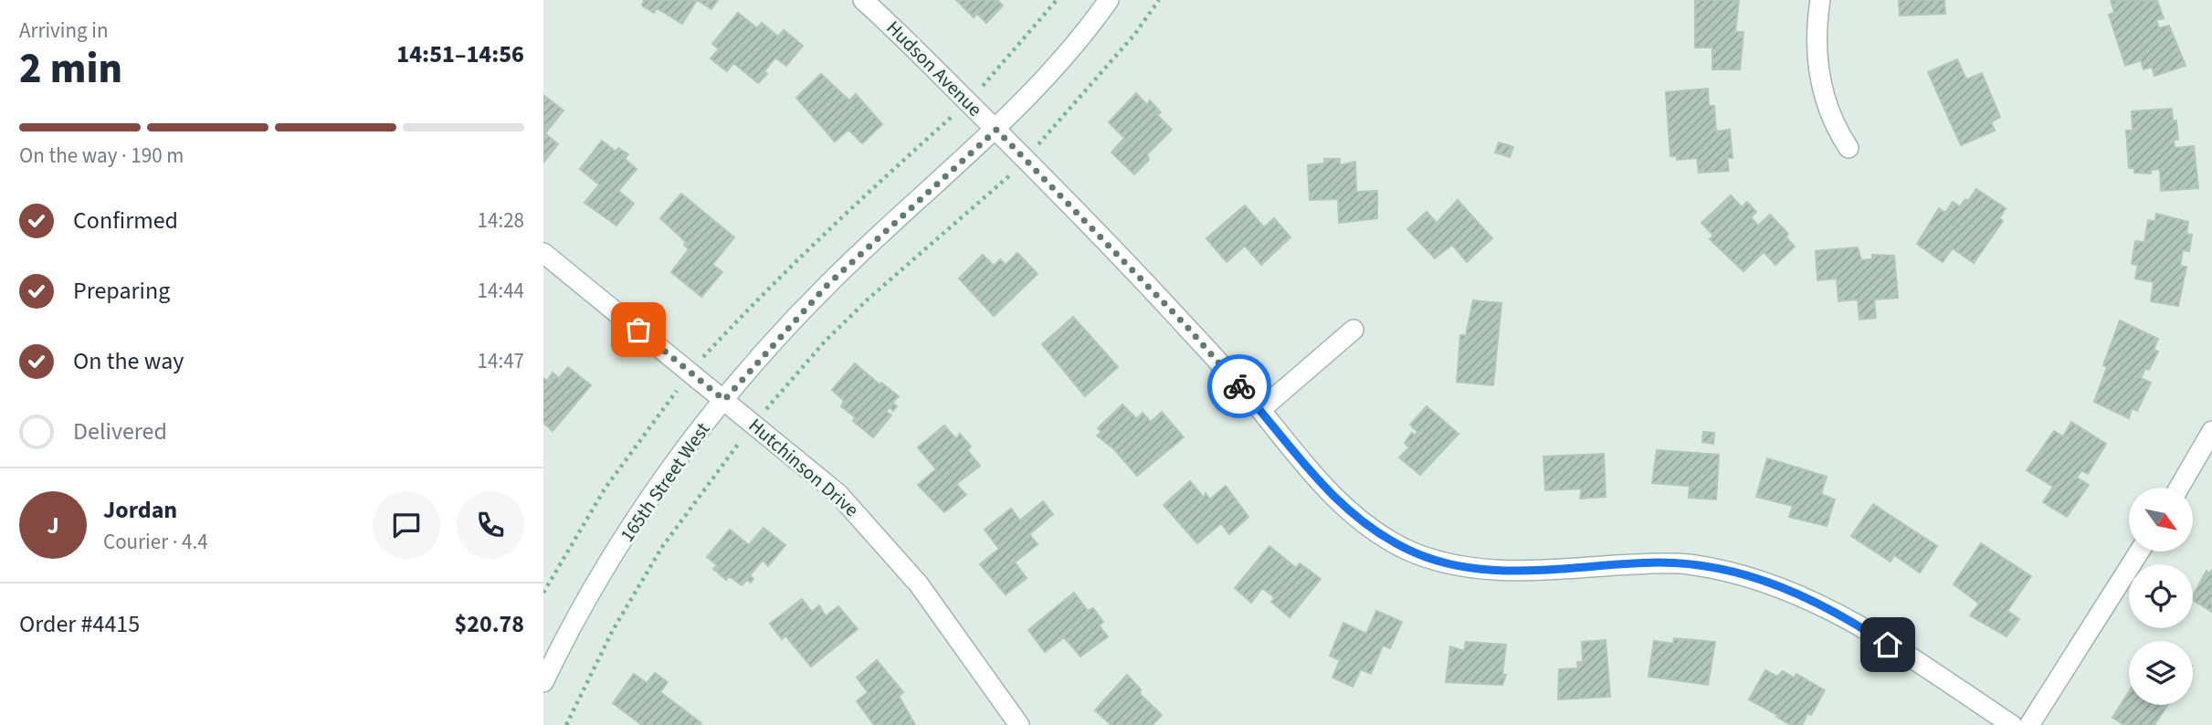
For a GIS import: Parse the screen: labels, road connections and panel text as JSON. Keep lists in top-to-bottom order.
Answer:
{
  "streets": {
    "street": ["Hudson Avenue", "Hutchinson Drive", "165th Street West"]
  },
  "crossings": [
    ["Hudson Avenue", "165th Street West"],
    ["Hutchinson Drive", "165th Street West"]
  ],
  "north": "bottom right",
  "page": {
    "heading": ["2 min", "Arriving in", "14:51–14:56"],
    "panel": [
      "Jordan",
      "Courier · 4.4",
      "Order #4415",
      "$20.78"
    ],
    "bar": "On the way · 190 m",
    "list": [
      ["Confirmed", "14:28"],
      ["Preparing", "14:44"],
      ["On the way", "14:47"],
      "Delivered"
    ],
    "round": "J"
  }
}
